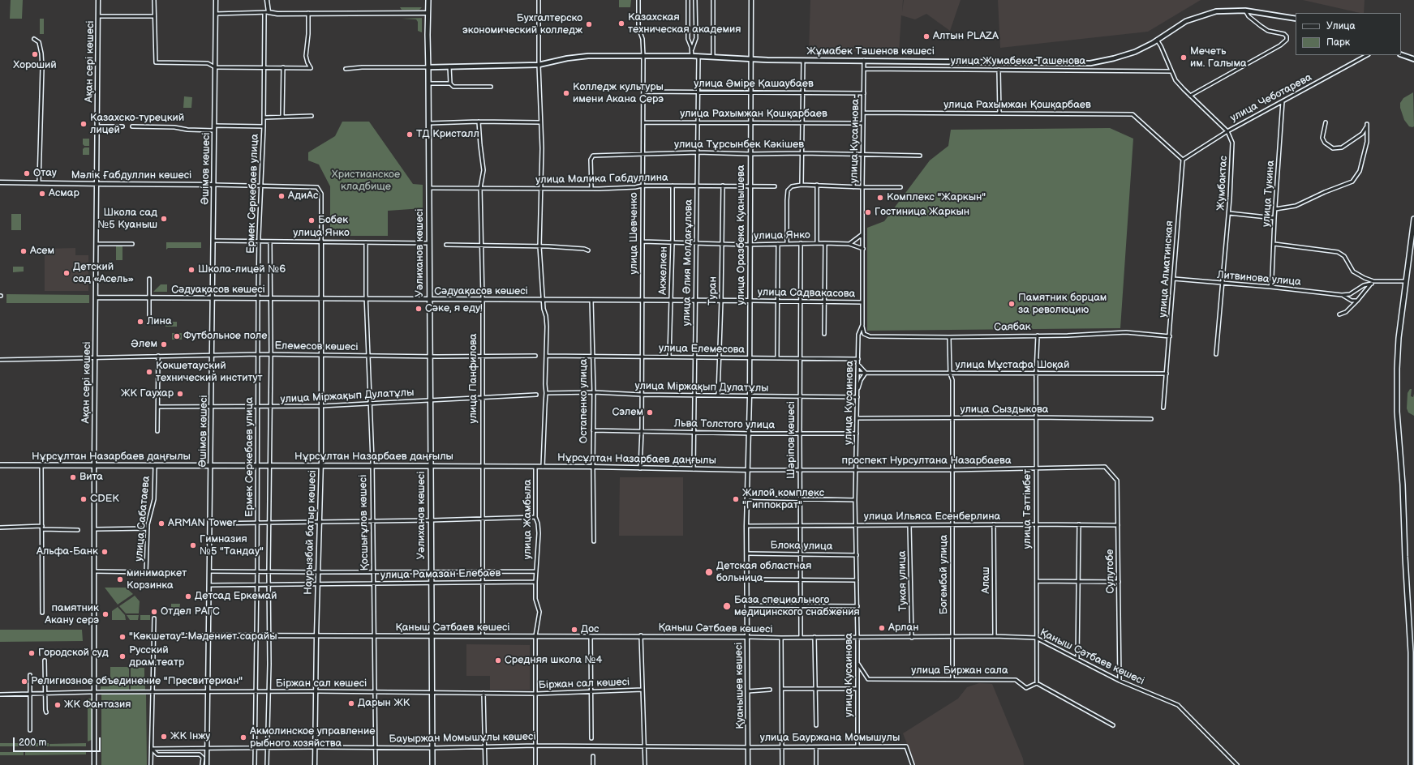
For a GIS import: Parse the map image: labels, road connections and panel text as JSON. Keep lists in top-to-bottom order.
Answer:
{
  "streets": {
    "main road": ["Жұмабек Тәшенов көшесі", "Уәлиханов көшесі", "Нұрсұлтан Назарбаев даңғылы"],
    "street": [
      "Ақан сері көшесі",
      "улица Жумабека Ташенова",
      "улица Әміре Қашаубаев",
      "улица Чеботарева",
      "улица Рахымжан Қошқарбаев",
      "улица Кусаинова",
      "улица Тұрсынбек Кәкішев",
      "Әшімов көшесі",
      "Мәлік Ғабдуллин көшесі",
      "улица Малика Габдуллина",
      "Жумбактас",
      "Ермек Серкебаев улица",
      "улица Тукина",
      "улица Янко",
      "улица Шевченко",
      "улица Оразбека Куанышева",
      "улица Әлия Молдағұлова",
      "улица Алматинская",
      "Акжелкен",
      "Литвинова улица",
      "Сәдуақасов көшесі",
      "Туран",
      "улица Садвакасова",
      "Саябак",
      "Елемесов көшесі",
      "улица Елемесова",
      "улица Мұстафа Шоқай",
      "улица Панфилова",
      "улица Міржақып Дулатұлы",
      "Остапенко улица",
      "улица Сыздыкова",
      "Льва Толстого улица",
      "Шәріпов көшесі",
      "проспект Нурсултана Назарбаева",
      "улица Тәттімбет",
      "улица Ильяса Есенберлина",
      "улица Сабатаева",
      "улица Жамбыла",
      "Қосшығұлов көшесі",
      "Наурызбай батыр көшесі",
      "Блока улица",
      "Сулутобе",
      "улица Рамазан Елебаев",
      "Богембай улица",
      "Алаш",
      "Тукая улица",
      "Қаныш Сәтбаев көшесі",
      "улица Биржан сала",
      "Біржан сал көшесі",
      "Қуанышев көшесі",
      "Бауыржан Момышұлы көшесі",
      "улица Бауржана Момышулы"
    ]
  },
  "crossings": [
    ["Жұмабек Тәшенов көшесі", "улица Кусаинова"],
    ["Жұмабек Тәшенов көшесі", "Жумбактас"],
    ["Жұмабек Тәшенов көшесі", "улица Шевченко"],
    ["Жұмабек Тәшенов көшесі", "улица Оразбека Куанышева"],
    ["Жұмабек Тәшенов көшесі", "улица Әлия Молдағұлова"],
    ["Жұмабек Тәшенов көшесі", "улица Жамбыла"],
    ["Ақан сері көшесі", "Мәлік Ғабдуллин көшесі"],
    ["Ақан сері көшесі", "Сәдуақасов көшесі"],
    ["Ақан сері көшесі", "Елемесов көшесі"],
    ["Ақан сері көшесі", "Нұрсұлтан Назарбаев даңғылы"],
    ["Ақан сері көшесі", "улица Сабатаева"],
    ["Ақан сері көшесі", "Біржан сал көшесі"],
    ["улица Жумабека Ташенова", "улица Кусаинова"],
    ["улица Жумабека Ташенова", "Жумбактас"],
    ["улица Әміре Қашаубаев", "улица Кусаинова"],
    ["улица Әміре Қашаубаев", "улица Шевченко"],
    ["улица Әміре Қашаубаев", "улица Оразбека Куанышева"],
    ["улица Әміре Қашаубаев", "улица Әлия Молдағұлова"],
    ["улица Чеботарева", "улица Рахымжан Қошқарбаев"],
    ["улица Чеботарева", "Жумбактас"],
    ["улица Чеботарева", "улица Тукина"],
    ["улица Чеботарева", "улица Алматинская"],
    ["улица Рахымжан Қошқарбаев", "улица Кусаинова"],
    ["улица Рахымжан Қошқарбаев", "улица Шевченко"],
    ["улица Рахымжан Қошқарбаев", "улица Оразбека Куанышева"],
    ["улица Рахымжан Қошқарбаев", "улица Әлия Молдағұлова"],
    ["улица Рахымжан Қошқарбаев", "улица Алматинская"],
    ["улица Кусаинова", "улица Тұрсынбек Кәкішев"],
    ["улица Кусаинова", "улица Янко"],
    ["улица Кусаинова", "улица Садвакасова"],
    ["улица Кусаинова", "Саябак"],
    ["улица Кусаинова", "улица Елемесова"],
    ["улица Кусаинова", "улица Мұстафа Шоқай"],
    ["улица Кусаинова", "улица Міржақып Дулатұлы"],
    ["улица Кусаинова", "улица Сыздыкова"],
    ["улица Кусаинова", "Льва Толстого улица"],
    ["улица Кусаинова", "проспект Нурсултана Назарбаева"],
    ["улица Кусаинова", "улица Ильяса Есенберлина"],
    ["улица Кусаинова", "Блока улица"],
    ["улица Кусаинова", "Қаныш Сәтбаев көшесі"],
    ["улица Кусаинова", "улица Биржан сала"],
    ["улица Кусаинова", "улица Бауржана Момышулы"],
    ["улица Тұрсынбек Кәкішев", "улица Малика Габдуллина"],
    ["улица Тұрсынбек Кәкішев", "улица Шевченко"],
    ["улица Тұрсынбек Кәкішев", "улица Оразбека Куанышева"],
    ["улица Тұрсынбек Кәкішев", "улица Әлия Молдағұлова"],
    ["Әшімов көшесі", "Мәлік Ғабдуллин көшесі"],
    ["Әшімов көшесі", "улица Янко"],
    ["Әшімов көшесі", "Сәдуақасов көшесі"],
    ["Әшімов көшесі", "Елемесов көшесі"],
    ["Әшімов көшесі", "улица Міржақып Дулатұлы"],
    ["Әшімов көшесі", "Нұрсұлтан Назарбаев даңғылы"],
    ["Әшімов көшесі", "улица Рамазан Елебаев"],
    ["Әшімов көшесі", "Қаныш Сәтбаев көшесі"],
    ["Әшімов көшесі", "Біржан сал көшесі"],
    ["Әшімов көшесі", "Бауыржан Момышұлы көшесі"],
    ["Мәлік Ғабдуллин көшесі", "Ермек Серкебаев улица"],
    ["Мәлік Ғабдуллин көшесі", "улица Янко"],
    ["Мәлік Ғабдуллин көшесі", "Наурызбай батыр көшесі"],
    ["улица Малика Габдуллина", "улица Шевченко"],
    ["улица Малика Габдуллина", "улица Оразбека Куанышева"],
    ["улица Малика Габдуллина", "Уәлиханов көшесі"],
    ["улица Малика Габдуллина", "улица Әлия Молдағұлова"],
    ["улица Малика Габдуллина", "Акжелкен"],
    ["улица Малика Габдуллина", "Туран"],
    ["улица Малика Габдуллина", "улица Панфилова"],
    ["улица Малика Габдуллина", "улица Жамбыла"],
    ["Жумбактас", "Литвинова улица"],
    ["Ермек Серкебаев улица", "улица Янко"],
    ["Ермек Серкебаев улица", "Сәдуақасов көшесі"],
    ["Ермек Серкебаев улица", "Елемесов көшесі"],
    ["Ермек Серкебаев улица", "улица Міржақып Дулатұлы"],
    ["Ермек Серкебаев улица", "Нұрсұлтан Назарбаев даңғылы"],
    ["Ермек Серкебаев улица", "улица Рамазан Елебаев"],
    ["Ермек Серкебаев улица", "Қаныш Сәтбаев көшесі"],
    ["Ермек Серкебаев улица", "Біржан сал көшесі"],
    ["Ермек Серкебаев улица", "Бауыржан Момышұлы көшесі"],
    ["улица Тукина", "Литвинова улица"],
    ["улица Янко", "улица Шевченко"],
    ["улица Янко", "улица Оразбека Куанышева"],
    ["улица Янко", "Уәлиханов көшесі"],
    ["улица Янко", "улица Әлия Молдағұлова"],
    ["улица Янко", "Акжелкен"],
    ["улица Янко", "Туран"],
    ["улица Янко", "Шәріпов көшесі"],
    ["улица Янко", "Қосшығұлов көшесі"],
    ["улица Янко", "Наурызбай батыр көшесі"],
    ["улица Шевченко", "Сәдуақасов көшесі"],
    ["улица Шевченко", "улица Елемесова"],
    ["улица Шевченко", "улица Міржақып Дулатұлы"],
    ["улица Шевченко", "Льва Толстого улица"],
    ["улица Шевченко", "Нұрсұлтан Назарбаев даңғылы"],
    ["улица Оразбека Куанышева", "Сәдуақасов көшесі"],
    ["улица Оразбека Куанышева", "улица Садвакасова"],
    ["улица Оразбека Куанышева", "улица Елемесова"],
    ["улица Оразбека Куанышева", "улица Міржақып Дулатұлы"],
    ["улица Оразбека Куанышева", "Льва Толстого улица"],
    ["улица Оразбека Куанышева", "Нұрсұлтан Назарбаев даңғылы"],
    ["улица Оразбека Куанышева", "проспект Нурсултана Назарбаева"],
    ["улица Оразбека Куанышева", "Қуанышев көшесі"],
    ["Уәлиханов көшесі", "Сәдуақасов көшесі"],
    ["Уәлиханов көшесі", "Елемесов көшесі"],
    ["Уәлиханов көшесі", "улица Міржақып Дулатұлы"],
    ["Уәлиханов көшесі", "Нұрсұлтан Назарбаев даңғылы"],
    ["Уәлиханов көшесі", "улица Рамазан Елебаев"],
    ["Уәлиханов көшесі", "Қаныш Сәтбаев көшесі"],
    ["Уәлиханов көшесі", "Біржан сал көшесі"],
    ["Уәлиханов көшесі", "Бауыржан Момышұлы көшесі"],
    ["улица Әлия Молдағұлова", "Сәдуақасов көшесі"],
    ["улица Әлия Молдағұлова", "улица Елемесова"],
    ["улица Әлия Молдағұлова", "улица Міржақып Дулатұлы"],
    ["улица Әлия Молдағұлова", "Льва Толстого улица"],
    ["улица Әлия Молдағұлова", "Нұрсұлтан Назарбаев даңғылы"],
    ["улица Алматинская", "Литвинова улица"],
    ["улица Алматинская", "Саябак"],
    ["улица Алматинская", "улица Мұстафа Шоқай"],
    ["Акжелкен", "Сәдуақасов көшесі"],
    ["Акжелкен", "улица Елемесова"],
    ["Сәдуақасов көшесі", "Туран"],
    ["Сәдуақасов көшесі", "улица Садвакасова"],
    ["Сәдуақасов көшесі", "улица Панфилова"],
    ["Сәдуақасов көшесі", "Остапенко улица"],
    ["Сәдуақасов көшесі", "улица Жамбыла"],
    ["Сәдуақасов көшесі", "Қосшығұлов көшесі"],
    ["Сәдуақасов көшесі", "Наурызбай батыр көшесі"],
    ["Туран", "улица Елемесова"],
    ["Туран", "улица Міржақып Дулатұлы"],
    ["улица Садвакасова", "Шәріпов көшесі"],
    ["Саябак", "улица Тәттімбет"],
    ["Саябак", "Богембай улица"],
    ["Елемесов көшесі", "улица Панфилова"],
    ["Елемесов көшесі", "Қосшығұлов көшесі"],
    ["Елемесов көшесі", "Наурызбай батыр көшесі"],
    ["улица Елемесова", "Остапенко улица"],
    ["улица Елемесова", "Шәріпов көшесі"],
    ["улица Елемесова", "улица Жамбыла"],
    ["улица Мұстафа Шоқай", "улица Тәттімбет"],
    ["улица Мұстафа Шоқай", "Богембай улица"],
    ["улица Панфилова", "улица Міржақып Дулатұлы"],
    ["улица Панфилова", "Нұрсұлтан Назарбаев даңғылы"],
    ["улица Панфилова", "улица Рамазан Елебаев"],
    ["улица Панфилова", "Қаныш Сәтбаев көшесі"],
    ["улица Міржақып Дулатұлы", "Остапенко улица"],
    ["улица Міржақып Дулатұлы", "Шәріпов көшесі"],
    ["улица Міржақып Дулатұлы", "улица Жамбыла"],
    ["улица Міржақып Дулатұлы", "Қосшығұлов көшесі"],
    ["улица Міржақып Дулатұлы", "Наурызбай батыр көшесі"],
    ["Остапенко улица", "Льва Толстого улица"],
    ["Остапенко улица", "Нұрсұлтан Назарбаев даңғылы"],
    ["улица Сыздыкова", "улица Тәттімбет"],
    ["улица Сыздыкова", "Богембай улица"],
    ["Льва Толстого улица", "Шәріпов көшесі"],
    ["Шәріпов көшесі", "проспект Нурсултана Назарбаева"],
    ["Шәріпов көшесі", "улица Ильяса Есенберлина"],
    ["Шәріпов көшесі", "Блока улица"],
    ["Шәріпов көшесі", "Қаныш Сәтбаев көшесі"],
    ["Нұрсұлтан Назарбаев даңғылы", "проспект Нурсултана Назарбаева"],
    ["Нұрсұлтан Назарбаев даңғылы", "улица Сабатаева"],
    ["Нұрсұлтан Назарбаев даңғылы", "улица Жамбыла"],
    ["Нұрсұлтан Назарбаев даңғылы", "Қосшығұлов көшесі"],
    ["Нұрсұлтан Назарбаев даңғылы", "Наурызбай батыр көшесі"],
    ["Нұрсұлтан Назарбаев даңғылы", "Қуанышев көшесі"],
    ["проспект Нурсултана Назарбаева", "улица Тәттімбет"],
    ["проспект Нурсултана Назарбаева", "Сулутобе"],
    ["проспект Нурсултана Назарбаева", "Богембай улица"],
    ["проспект Нурсултана Назарбаева", "Қуанышев көшесі"],
    ["улица Тәттімбет", "улица Ильяса Есенберлина"],
    ["улица Тәттімбет", "Қаныш Сәтбаев көшесі"],
    ["улица Тәттімбет", "улица Биржан сала"],
    ["улица Ильяса Есенберлина", "Сулутобе"],
    ["улица Ильяса Есенберлина", "Богембай улица"],
    ["улица Ильяса Есенберлина", "Алаш"],
    ["улица Ильяса Есенберлина", "Тукая улица"],
    ["улица Ильяса Есенберлина", "Қуанышев көшесі"],
    ["улица Жамбыла", "улица Рамазан Елебаев"],
    ["улица Жамбыла", "Қаныш Сәтбаев көшесі"],
    ["улица Жамбыла", "Біржан сал көшесі"],
    ["улица Жамбыла", "Бауыржан Момышұлы көшесі"],
    ["Қосшығұлов көшесі", "улица Рамазан Елебаев"],
    ["Қосшығұлов көшесі", "Қаныш Сәтбаев көшесі"],
    ["Қосшығұлов көшесі", "Біржан сал көшесі"],
    ["Қосшығұлов көшесі", "Бауыржан Момышұлы көшесі"],
    ["Наурызбай батыр көшесі", "улица Рамазан Елебаев"],
    ["Наурызбай батыр көшесі", "Қаныш Сәтбаев көшесі"],
    ["Наурызбай батыр көшесі", "Біржан сал көшесі"],
    ["Наурызбай батыр көшесі", "Бауыржан Момышұлы көшесі"],
    ["Блока улица", "Қуанышев көшесі"],
    ["Сулутобе", "Қаныш Сәтбаев көшесі"],
    ["Богембай улица", "Қаныш Сәтбаев көшесі"],
    ["Богембай улица", "улица Биржан сала"],
    ["Алаш", "Қаныш Сәтбаев көшесі"],
    ["Тукая улица", "Қаныш Сәтбаев көшесі"],
    ["Қаныш Сәтбаев көшесі", "Қуанышев көшесі"],
    ["Қуанышев көшесі", "улица Бауржана Момышулы"],
    ["Бауыржан Момышұлы көшесі", "улица Бауржана Момышулы"]
  ],
  "parks": ["Христианское кладбище"],
  "places": [
    "Казахская техническая академия",
    "Бухгалтерско экономический колледж",
    "Алтын PLAZA",
    "Хороший",
    "Мечеть им. Галыма",
    "Колледж культуры имени Акана Серэ",
    "Казахско-турецкий лицей",
    "ТД Кристалл",
    "Отау",
    "Асмар",
    "АдиАс",
    "Комплекс \"Жаркын\"",
    "Гостиница Жаркын",
    "Школа сад №5 Куаныш",
    "Бобек",
    "Асем",
    "Школа-лицей №6",
    "Детский сад «Асель»",
    "Памятник борцам за революцию",
    "Сәке, я еду!",
    "Лина",
    "Футбольное поле",
    "Әлем",
    "Кокшетауский технический институт",
    "ЖК Гаухар",
    "Сэлем",
    "Вита",
    "CDEK",
    "Жилой комплекс \"Гиппократ\"",
    "ARMAN Tower",
    "Гимназия №5 \"Тандау\"",
    "Альфа-Банк",
    "Детская областная больница",
    "минимаркет Корзинка",
    "Детсад Еркемай",
    "База специального медицинского снабжения",
    "Отдел РАГС",
    "памятник Акану серэ",
    "Арлан",
    "Дос",
    "\"Көкшетау\" Мәдениет сарайы",
    "Городской суд",
    "Русский драм.театр",
    "Средняя школа №4",
    "Религиозное объединение \"Пресвитериан\"",
    "Дарын ЖК",
    "ЖК Фантазия",
    "ЖК Інжу",
    "Акмолинское управление рыбного хозяйства"
  ],
  "legend": ["Улица", "Парк"],
  "scale_bar": "200 m"
}
